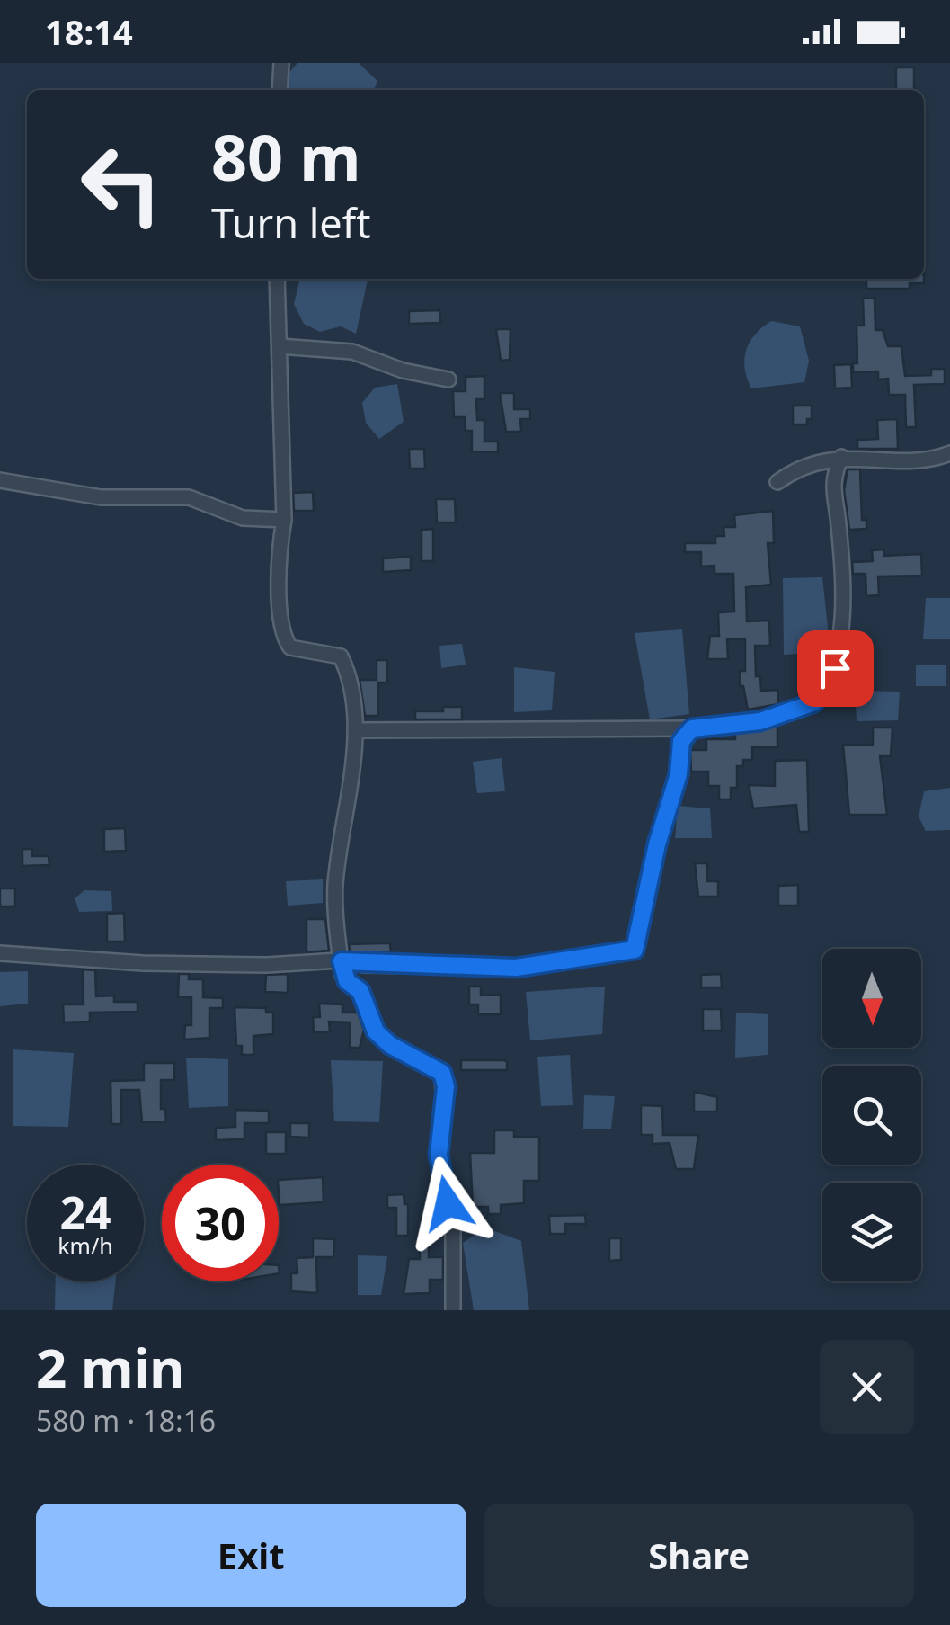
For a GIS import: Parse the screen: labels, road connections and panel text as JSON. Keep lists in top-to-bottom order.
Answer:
{
  "north": "bottom",
  "page": {
    "status": "18:14",
    "turn": ["80 m", "Turn left"],
    "speed": "24 km/h",
    "limit": "30",
    "heading": ["2 min", "580 m · 18:16"],
    "buttons": ["Exit", "Share"]
  }
}
